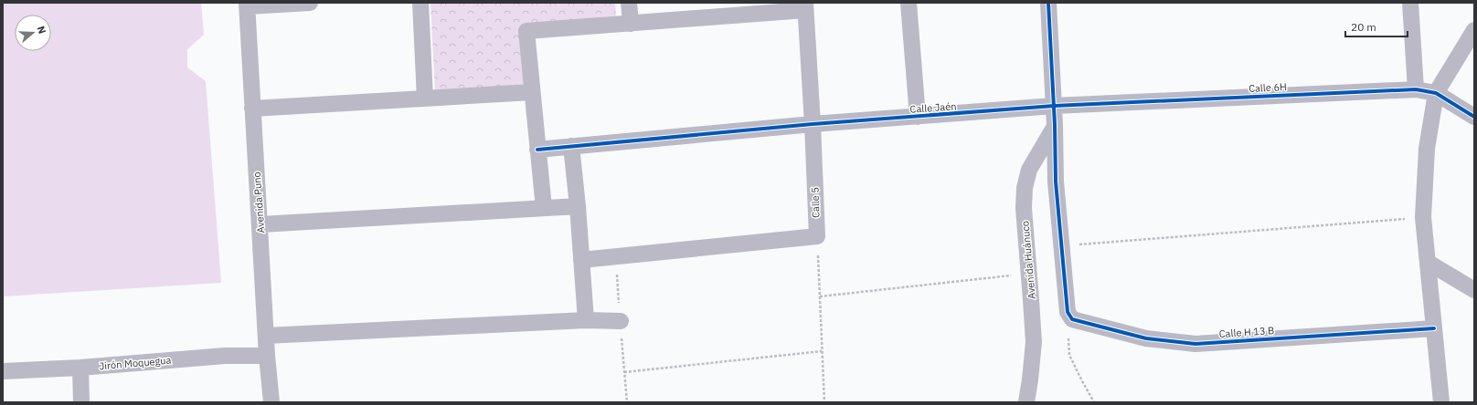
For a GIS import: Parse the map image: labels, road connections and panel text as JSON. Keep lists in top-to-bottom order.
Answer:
{
  "streets": {
    "street": [
      "Calle 6H",
      "Calle Jaén",
      "Avenida Puno",
      "Calle 5",
      "Avenida Huánuco",
      "Calle H 13 B",
      "Jirón Moquegua"
    ]
  },
  "crossings": [
    ["Calle 6H", "Calle Jaén"],
    ["Calle Jaén", "Calle 5"],
    ["Avenida Puno", "Jirón Moquegua"]
  ],
  "scale_bar": "20 m",
  "north": "right"
}
